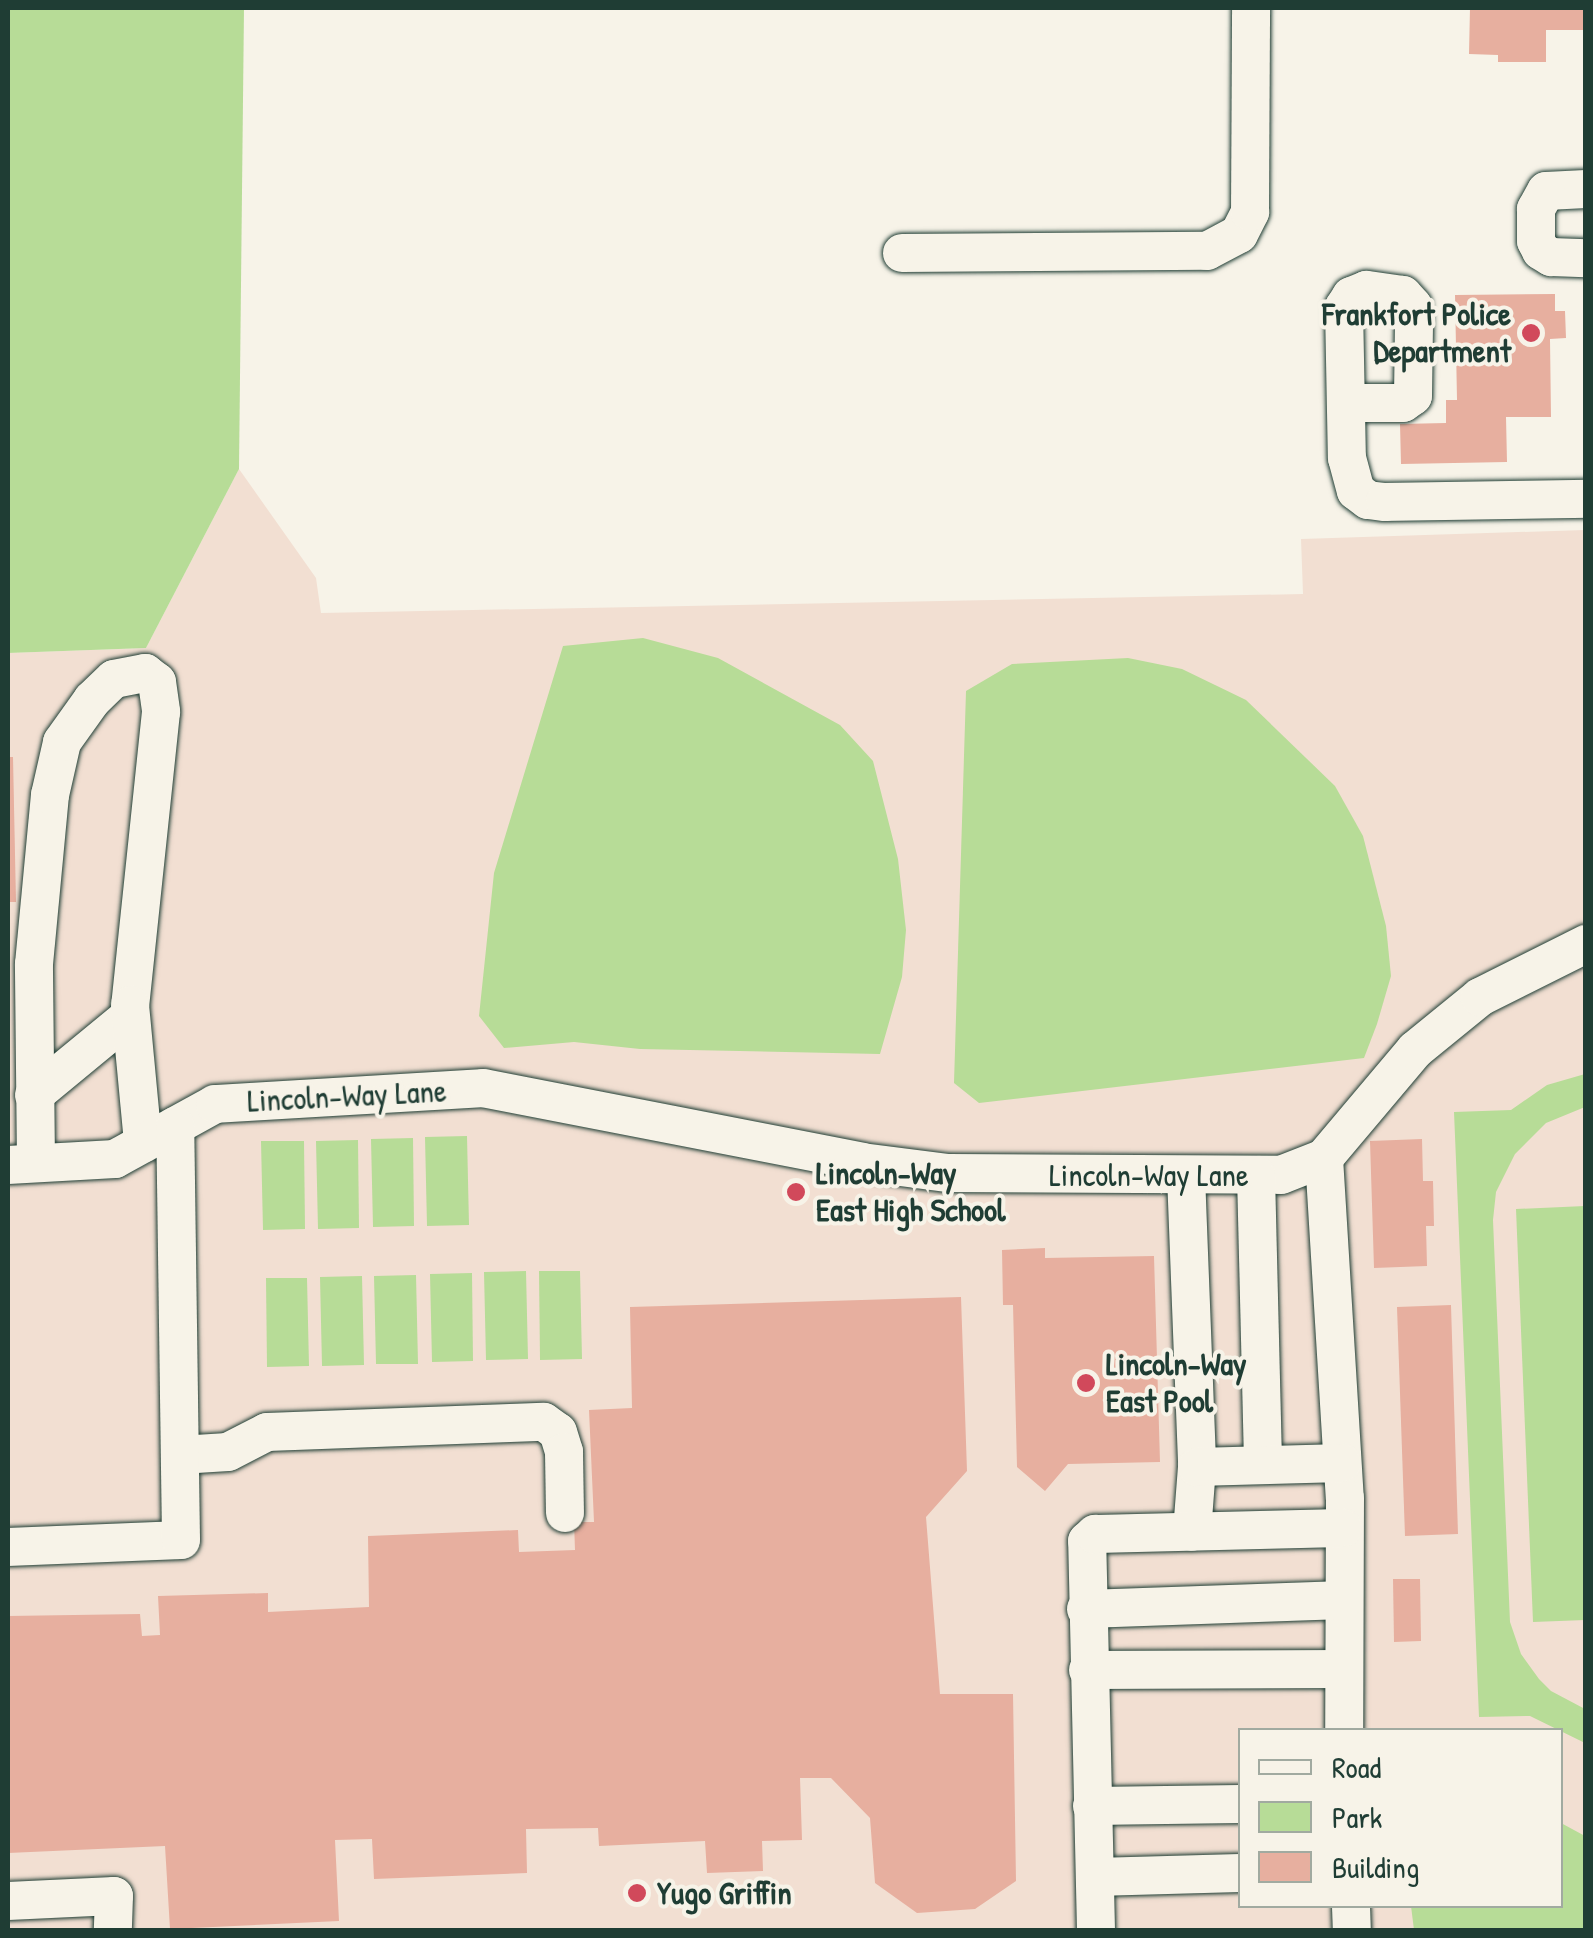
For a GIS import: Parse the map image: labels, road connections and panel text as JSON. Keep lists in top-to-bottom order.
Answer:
{
  "streets": {
    "street": ["Lincoln-Way Lane"]
  },
  "places": [
    "Frankfort Police Department",
    "Lincoln-Way East High School",
    "Lincoln-Way East Pool",
    "Yugo Griffin"
  ],
  "legend": ["Road", "Park", "Building"]
}
